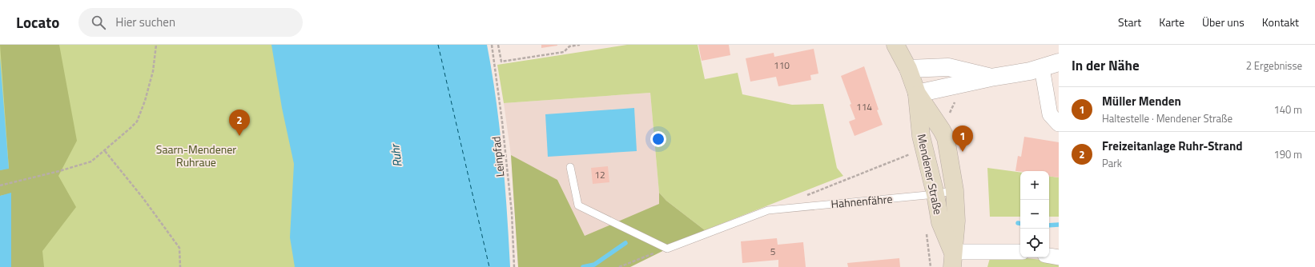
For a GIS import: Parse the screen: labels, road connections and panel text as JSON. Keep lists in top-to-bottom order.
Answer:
{
  "streets": {
    "main road": ["Mendener Straße"],
    "lane": ["Hahnenfähre"],
    "path": ["Leinpfad"]
  },
  "crossings": [
    ["Mendener Straße", "Hahnenfähre"]
  ],
  "water": ["Ruhr"],
  "parks": ["Saarn-Mendener Ruhraue"],
  "house_numbers": [
    "110",
    "114",
    "12",
    "5"
  ],
  "page": {
    "header": "Locato",
    "search": "Hier suchen",
    "nav": [
      "Start",
      "Karte",
      "Über uns",
      "Kontakt"
    ],
    "heading": ["In der Nähe", "2 Ergebnisse"],
    "list": [
      {
        "mark": "1",
        "name": "Müller Menden",
        "note": "Haltestelle · Mendener Straße",
        "value": "140 m"
      },
      {
        "mark": "2",
        "name": "Freizeitanlage Ruhr-Strand",
        "note": "Park",
        "value": "190 m"
      }
    ],
    "pins": ["2", "1"],
    "map_buttons": ["+", "−"]
  }
}
